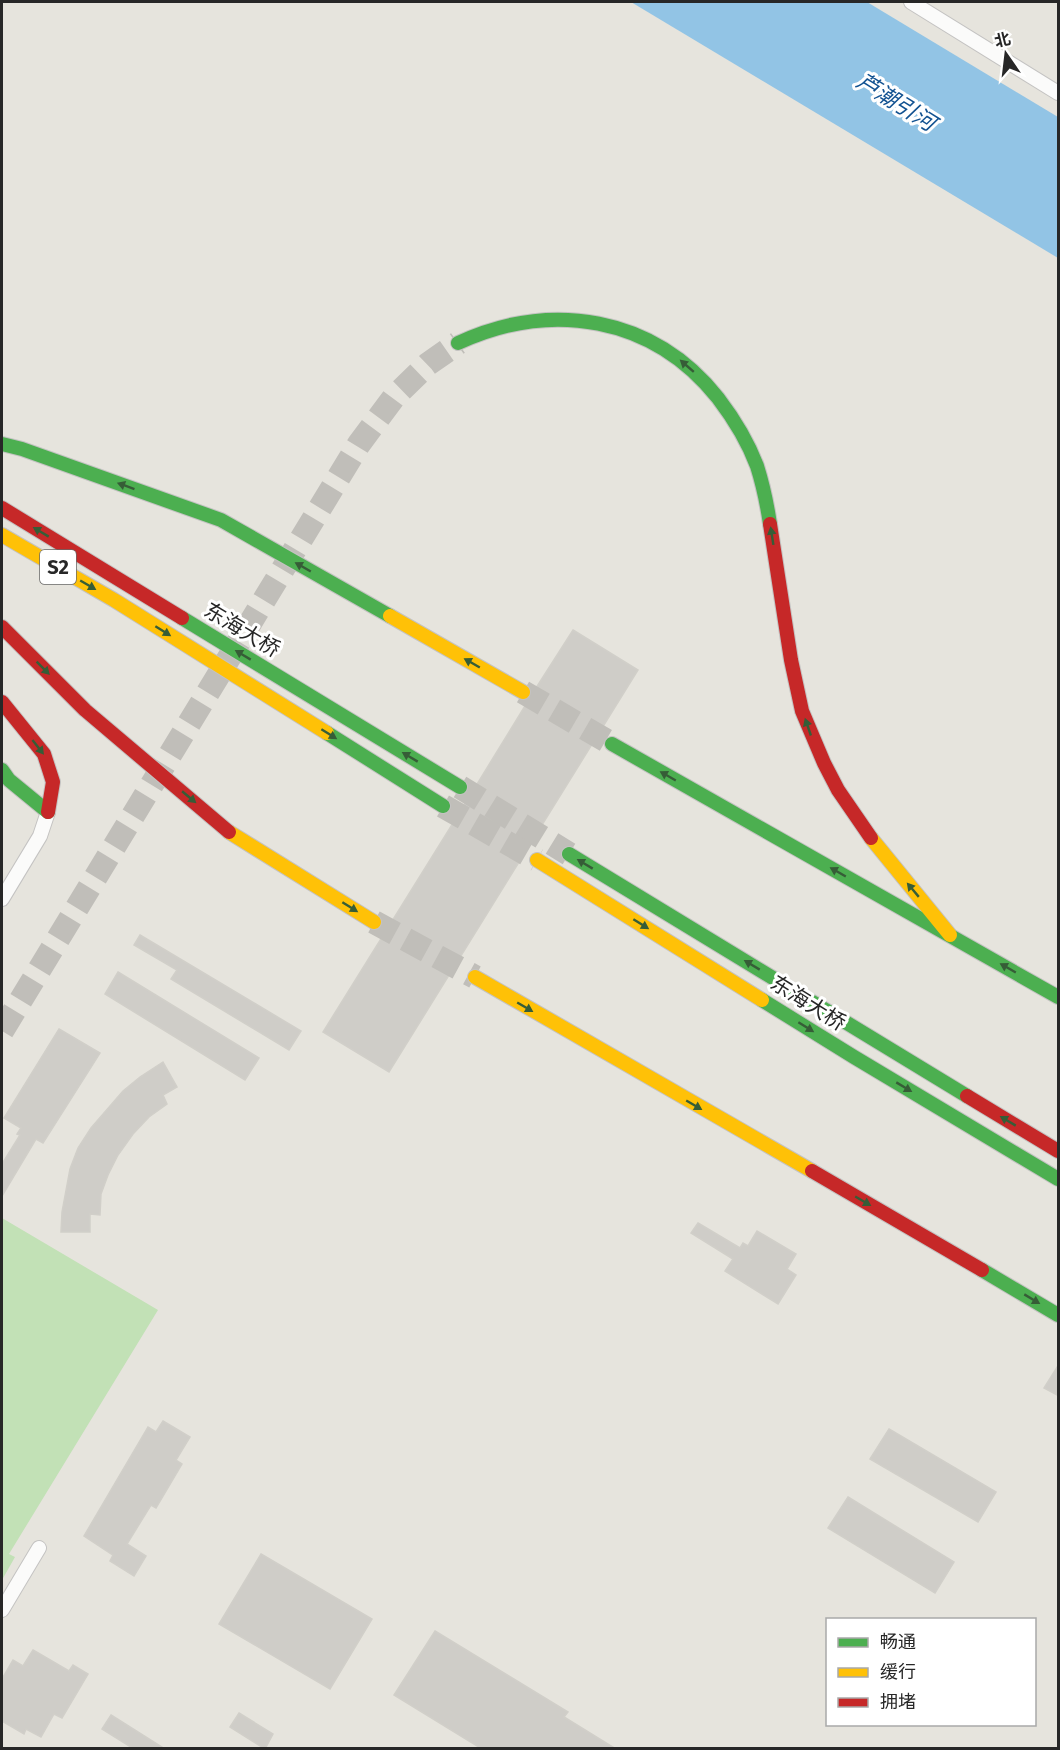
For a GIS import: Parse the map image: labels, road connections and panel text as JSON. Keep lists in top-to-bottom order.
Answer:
{
  "streets": {
    "main road": ["S2", "东海大桥"]
  },
  "water": ["芦潮引河"],
  "legend": ["畅通", "缓行", "拥堵"],
  "north": "top"
}
